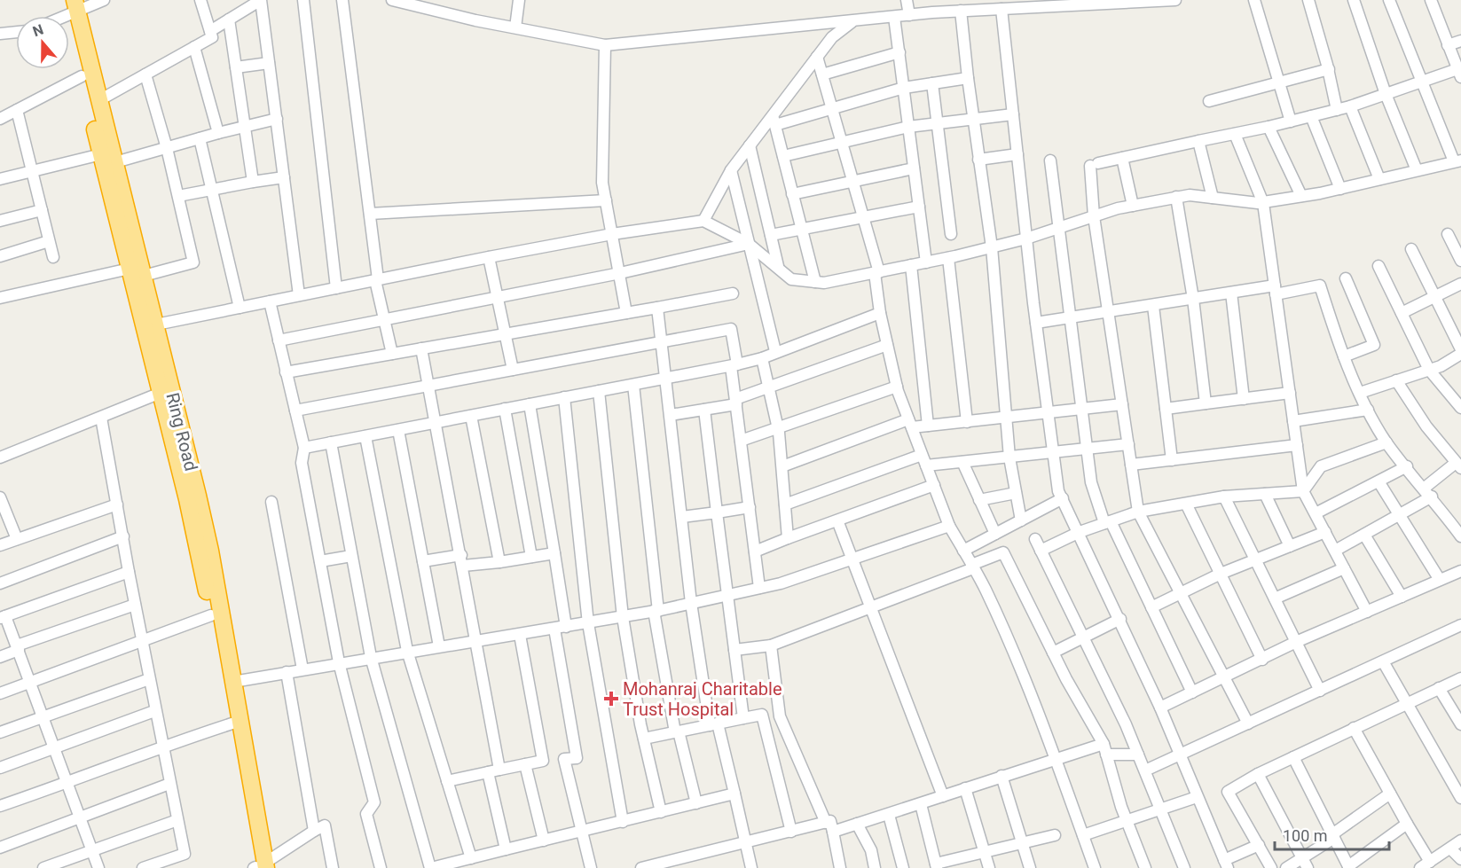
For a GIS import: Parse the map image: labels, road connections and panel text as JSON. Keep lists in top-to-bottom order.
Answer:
{
  "streets": {
    "highway": ["Ring Road"]
  },
  "places": {
    "health": ["Mohanraj Charitable Trust Hospital"]
  },
  "scale_bar": "100 m",
  "north": "top"
}
